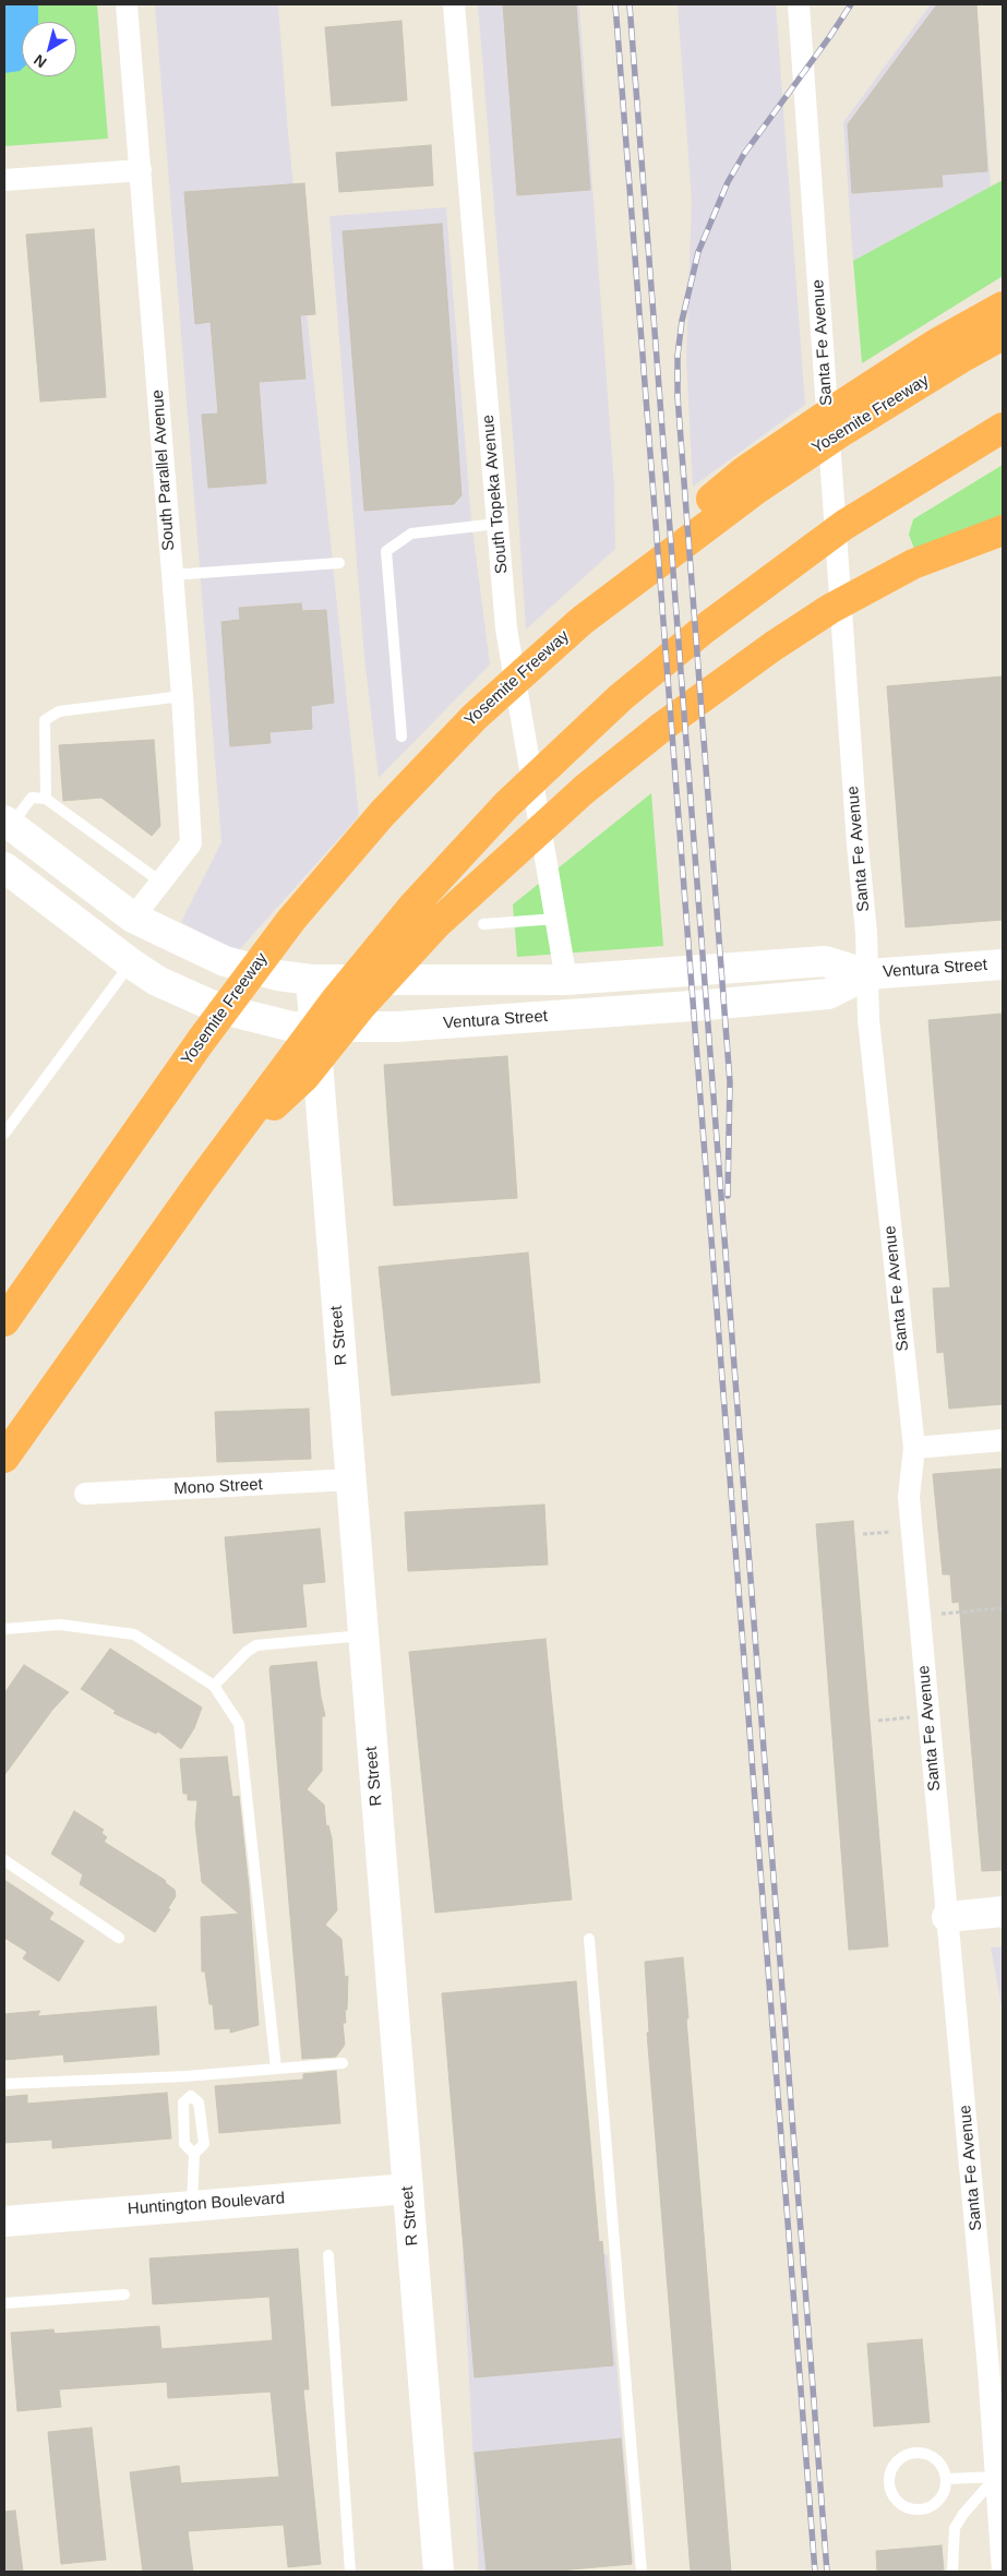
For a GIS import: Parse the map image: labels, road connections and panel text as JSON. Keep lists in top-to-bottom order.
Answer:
{
  "streets": {
    "highway": ["Yosemite Freeway"],
    "street": [
      "Santa Fe Avenue",
      "South Parallel Avenue",
      "South Topeka Avenue",
      "Ventura Street",
      "R Street",
      "Mono Street",
      "Huntington Boulevard"
    ]
  },
  "crossings": [
    ["Santa Fe Avenue", "Ventura Street"],
    ["South Parallel Avenue", "Ventura Street"],
    ["South Topeka Avenue", "Ventura Street"],
    ["Ventura Street", "R Street"],
    ["R Street", "Mono Street"],
    ["R Street", "Huntington Boulevard"]
  ],
  "north": "bottom left"
}
